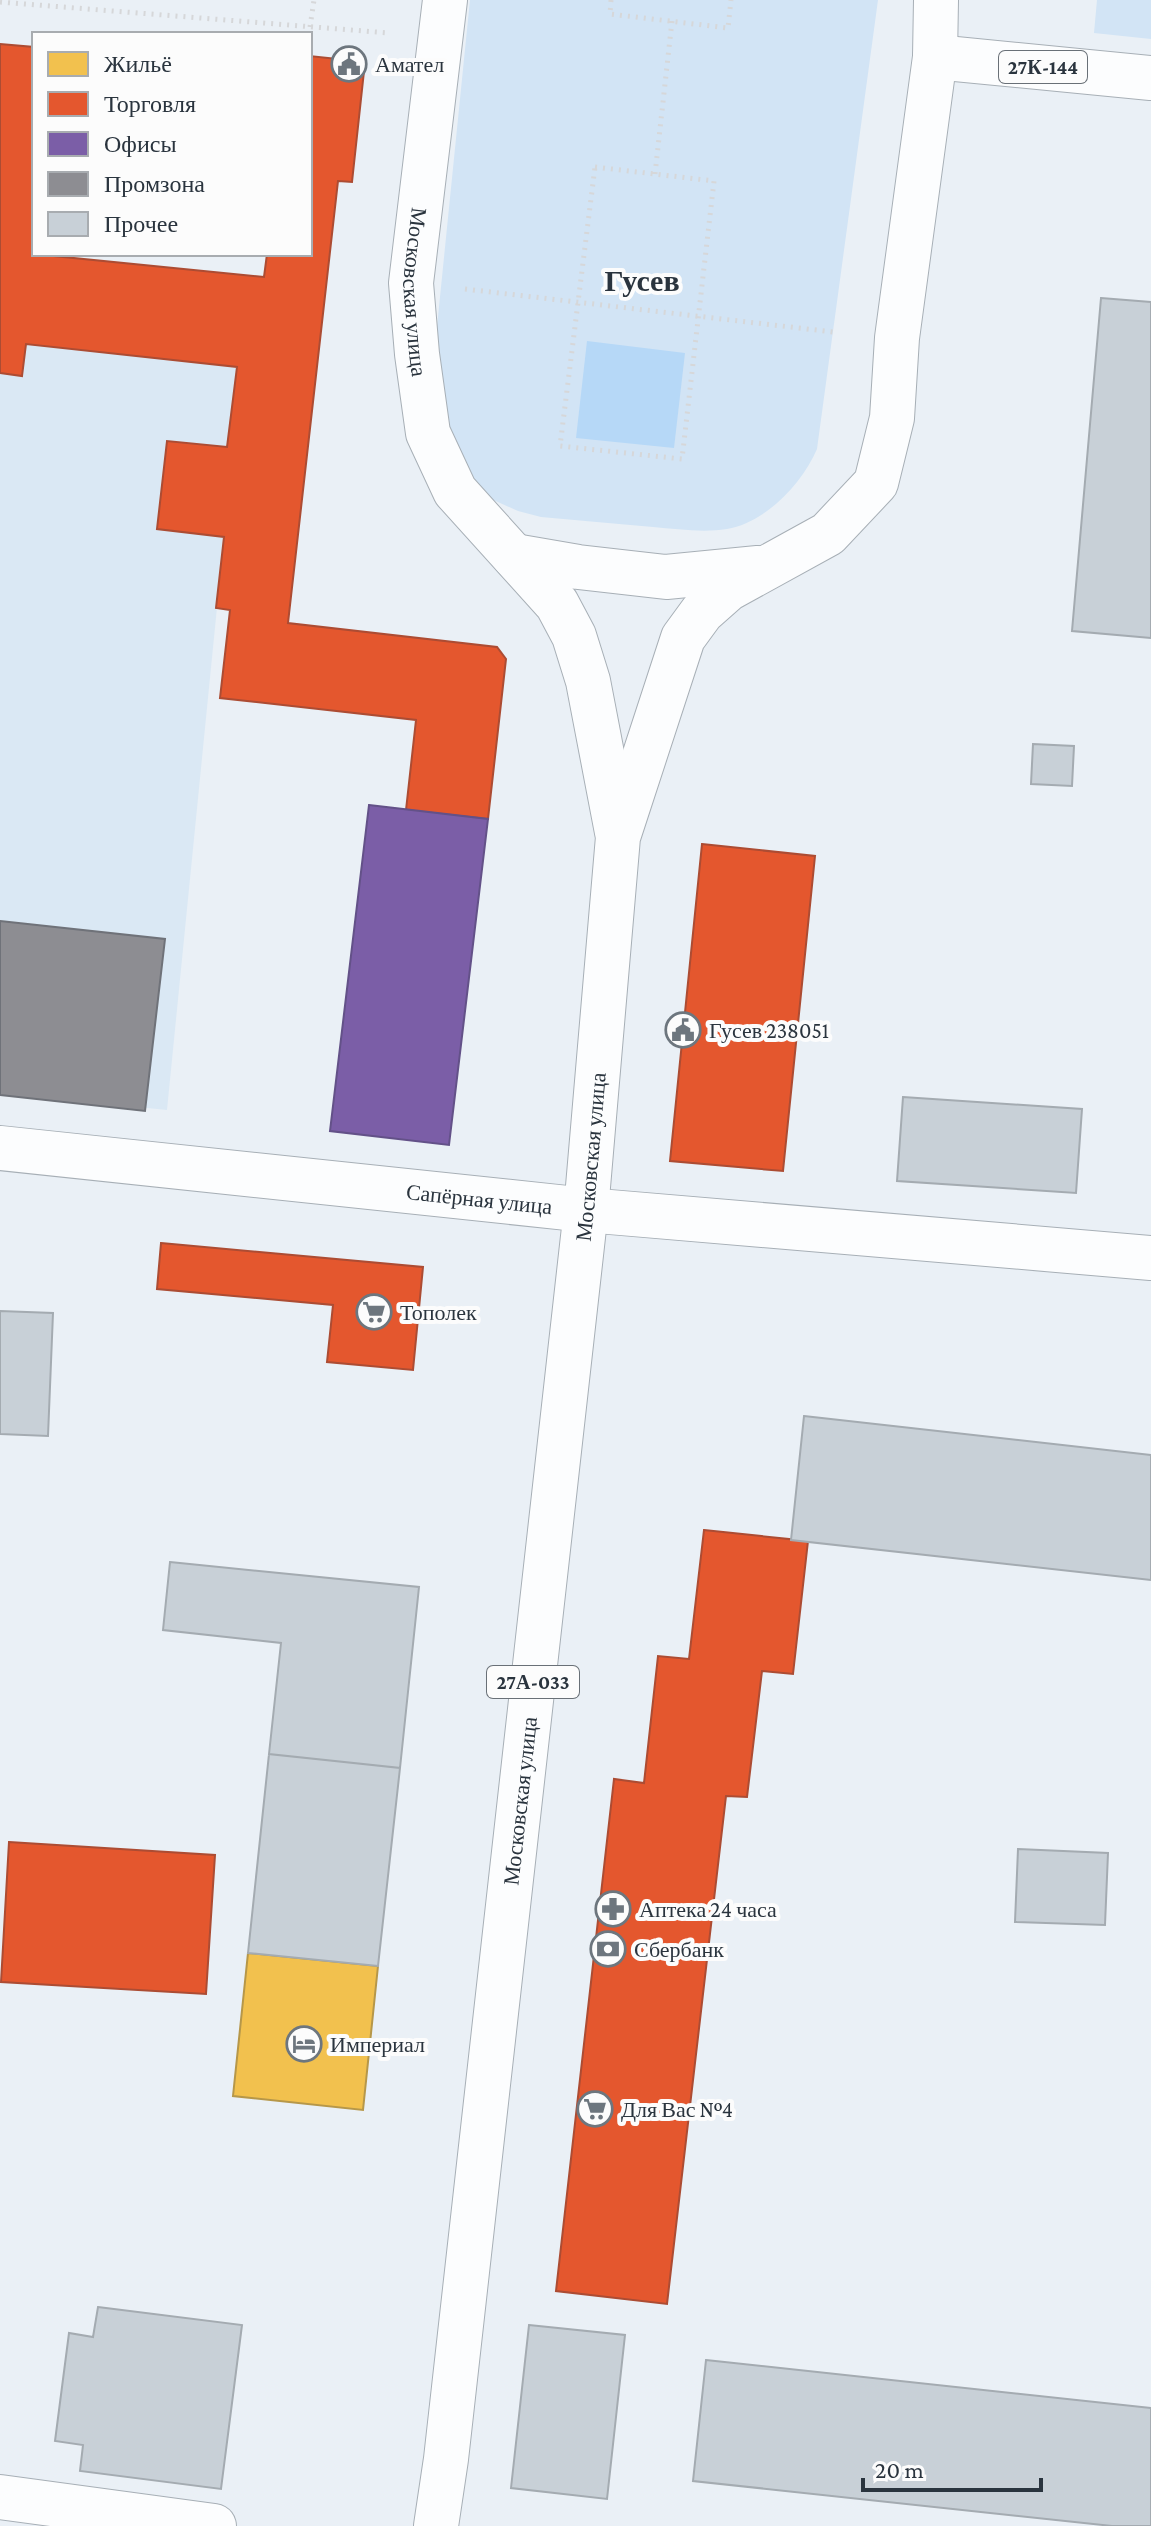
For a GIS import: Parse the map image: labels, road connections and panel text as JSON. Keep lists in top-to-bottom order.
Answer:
{
  "streets": {
    "main road": [
      "27К-144",
      "Московская улица",
      "Сапёрная улица",
      "27А-033"
    ]
  },
  "crossings": [
    ["27К-144", "Московская улица"],
    ["Московская улица", "Сапёрная улица"]
  ],
  "districts": ["Гусев"],
  "places": {
    "public building": ["Амател", "Гусев 238051"],
    "supermarket": ["Тополек", "Для Вас №4"],
    "pharmacy": ["Аптека 24 часа"],
    "bank": ["Сбербанк"],
    "hotel": ["Империал"]
  },
  "legend": [
    "Жильё",
    "Торговля",
    "Офисы",
    "Промзона",
    "Прочее"
  ],
  "scale_bar": "20 m"
}
